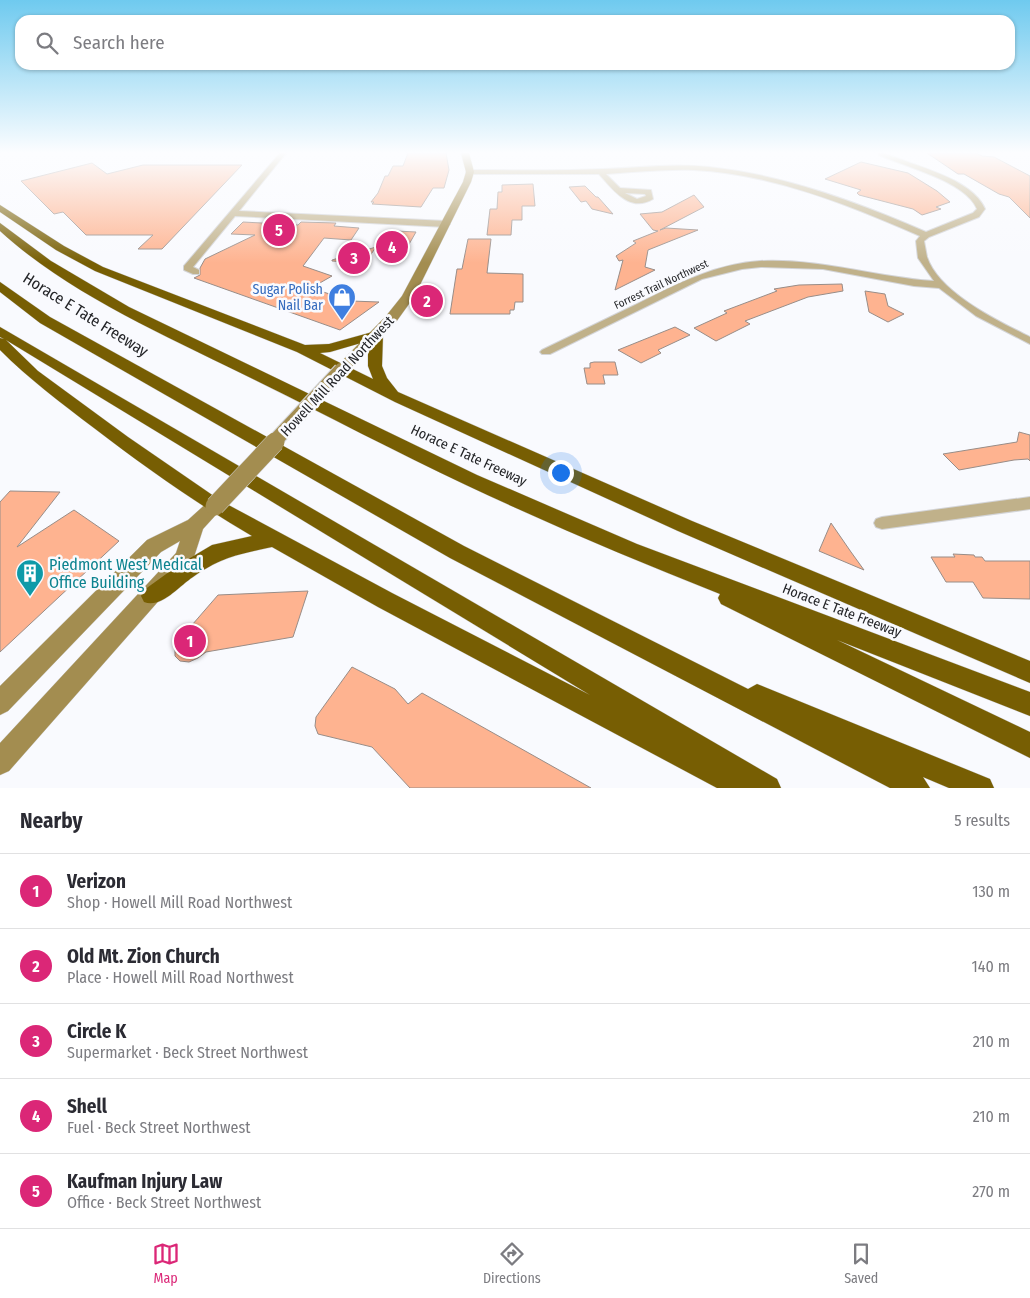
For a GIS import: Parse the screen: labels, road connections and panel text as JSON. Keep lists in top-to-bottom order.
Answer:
{
  "streets": {
    "highway": ["Horace E Tate Freeway"],
    "main road": ["Howell Mill Road Northwest"],
    "street": ["Forrest Trail Northwest"]
  },
  "places": {
    "shop": ["Sugar Polish Nail Bar"],
    "building": ["Piedmont West Medical Office Building"]
  },
  "page": {
    "search": "Search here",
    "pins": [
      "5",
      "4",
      "3",
      "2",
      "1"
    ],
    "heading": ["Nearby", "5 results"],
    "list": [
      {
        "mark": "1",
        "name": "Verizon",
        "note": "Shop · Howell Mill Road Northwest",
        "value": "130 m"
      },
      {
        "mark": "2",
        "name": "Old Mt. Zion Church",
        "note": "Place · Howell Mill Road Northwest",
        "value": "140 m"
      },
      {
        "mark": "3",
        "name": "Circle K",
        "note": "Supermarket · Beck Street Northwest",
        "value": "210 m"
      },
      {
        "mark": "4",
        "name": "Shell",
        "note": "Fuel · Beck Street Northwest",
        "value": "210 m"
      },
      {
        "mark": "5",
        "name": "Kaufman Injury Law",
        "note": "Office · Beck Street Northwest",
        "value": "270 m"
      }
    ],
    "nav": ["Map", "Directions", "Saved"]
  }
}
